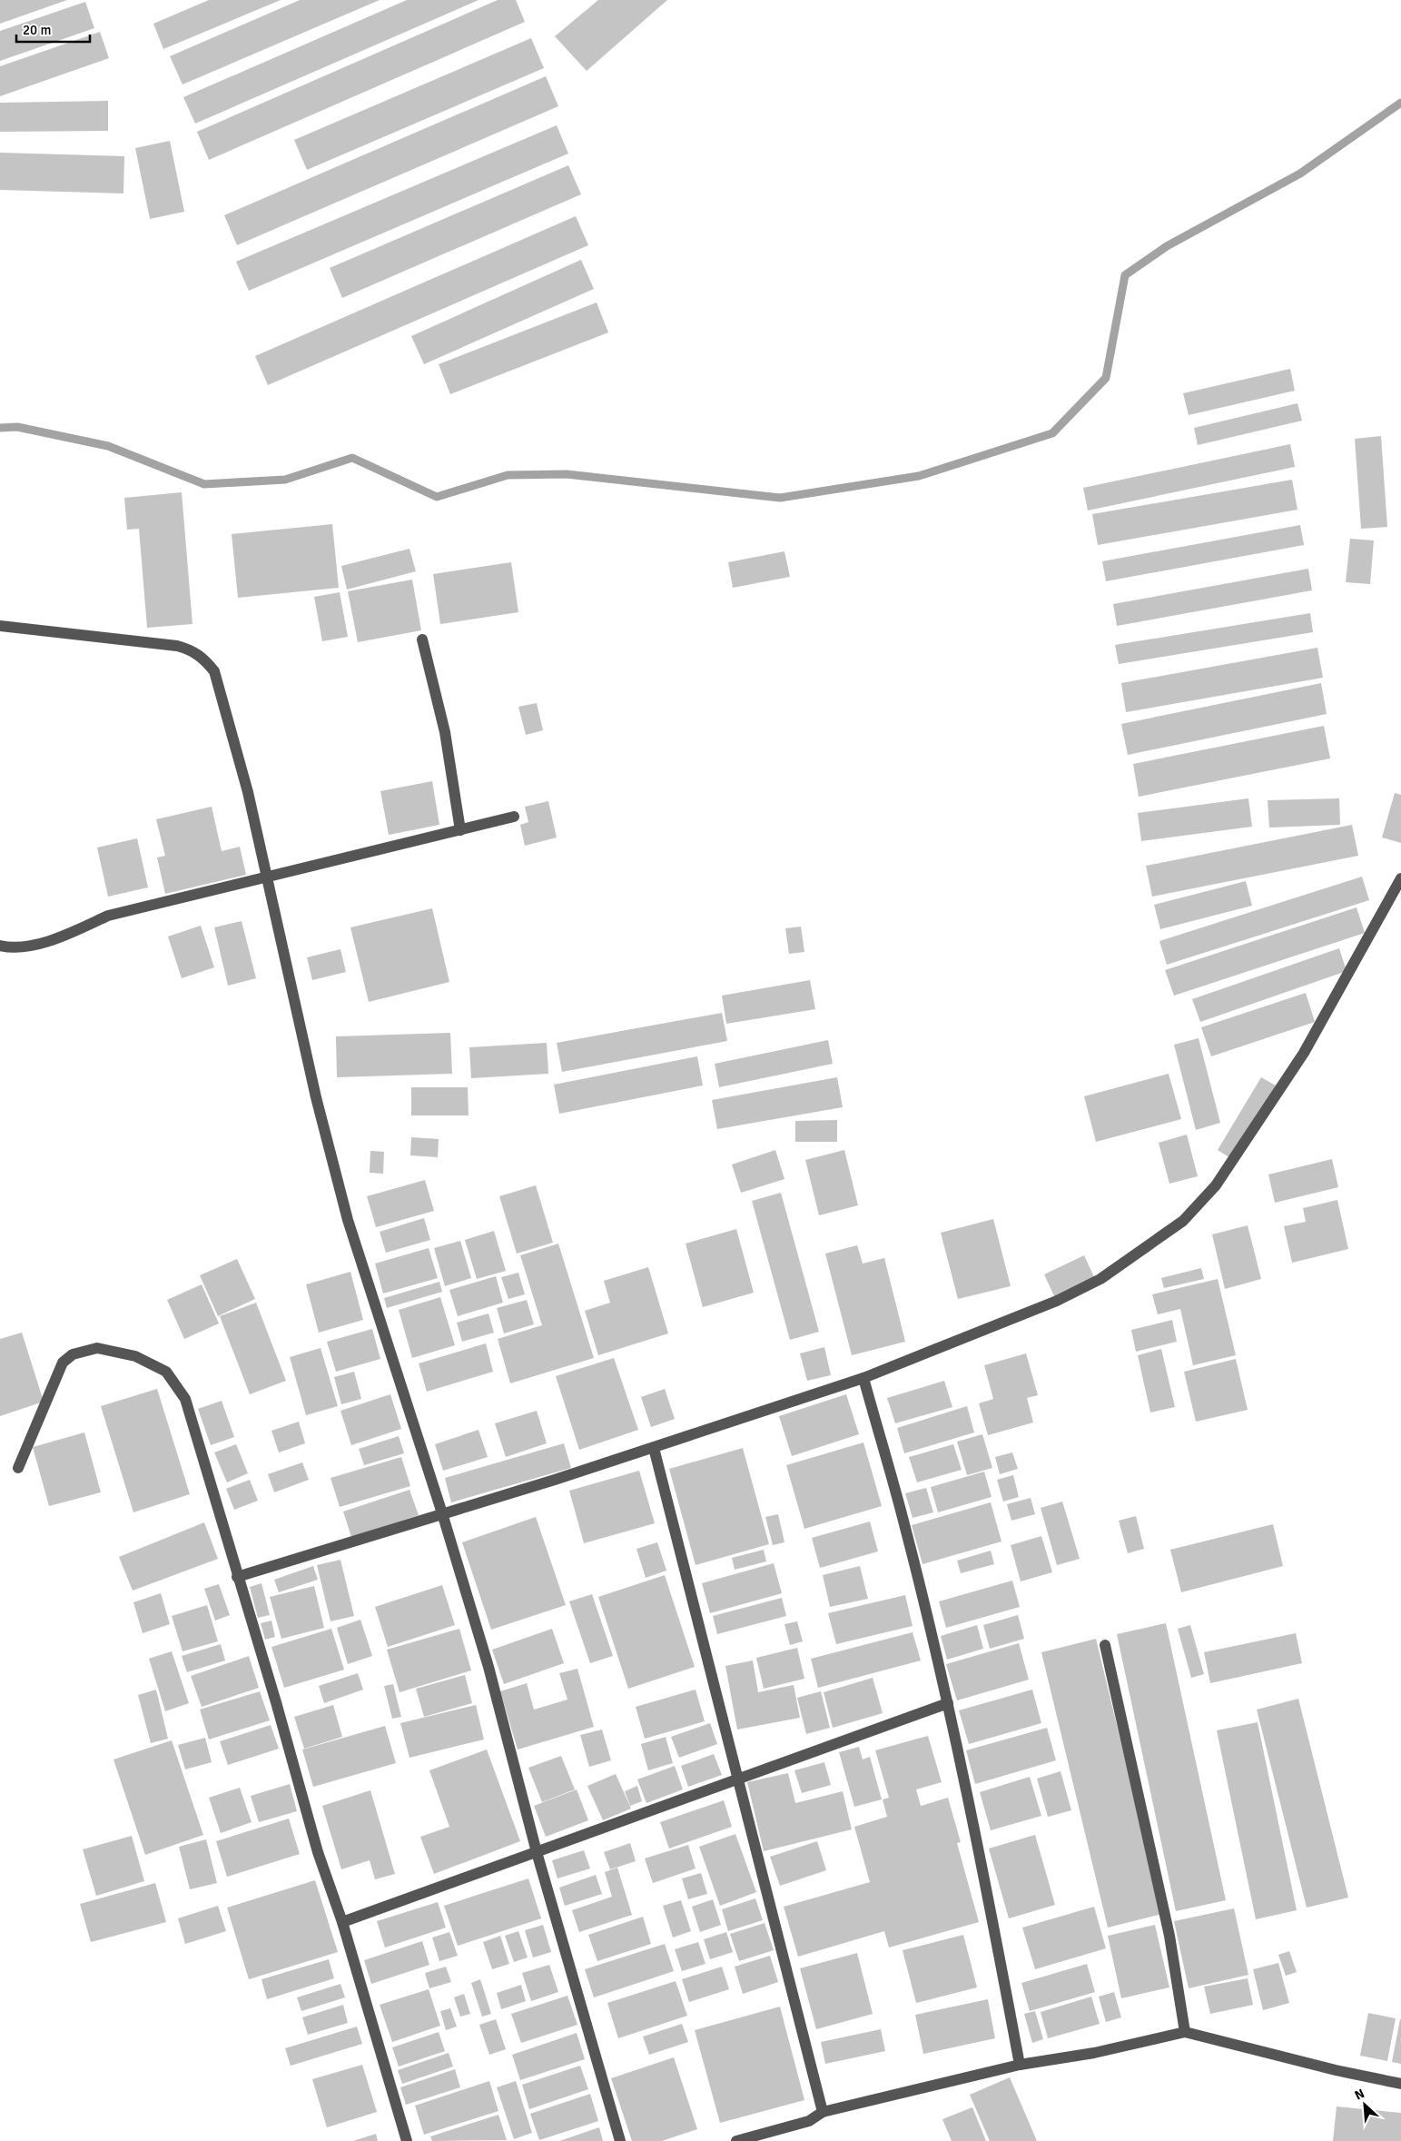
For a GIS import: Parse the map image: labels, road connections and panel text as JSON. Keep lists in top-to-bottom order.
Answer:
{
  "scale_bar": "20 m",
  "north": "top left"
}
